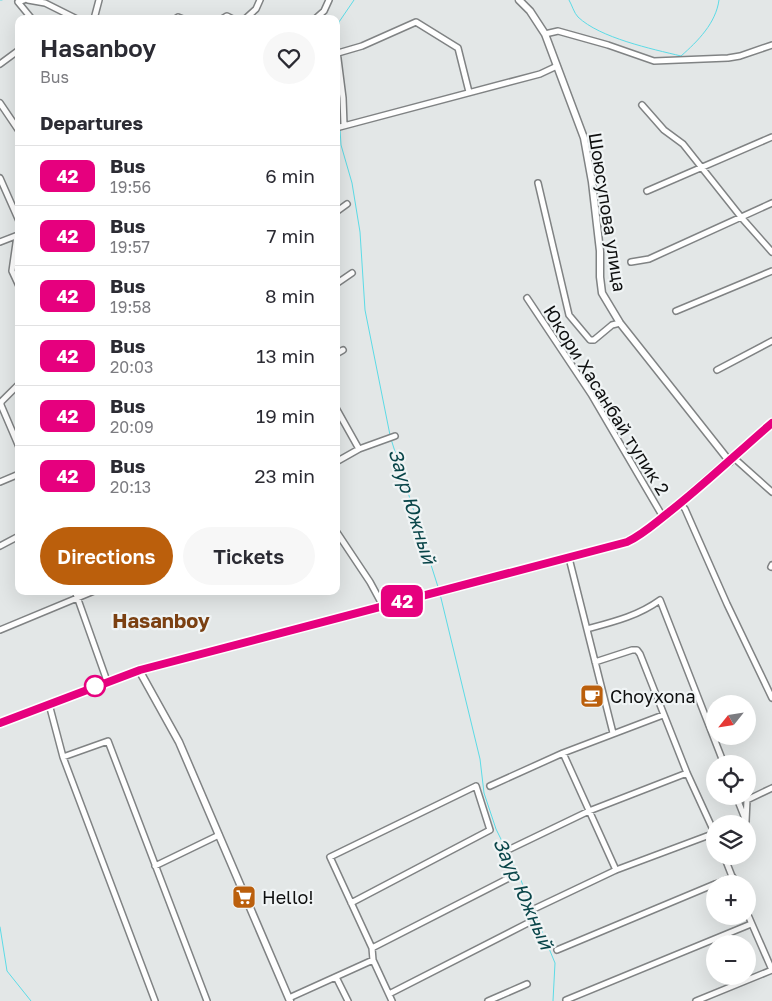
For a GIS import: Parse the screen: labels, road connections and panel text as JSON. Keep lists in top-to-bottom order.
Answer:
{
  "streets": {
    "street": ["Шоюсупова улица", "Юкори Хасанбай тупик 2"]
  },
  "districts": ["Hasanboy"],
  "water": ["Заур Южный"],
  "places": {
    "cafe": ["Choyxona"],
    "supermarket": ["Hello!"]
  },
  "lines": ["bus line 42"],
  "north": "bottom left",
  "page": {
    "on_map": "42",
    "heading": [
      ["Hasanboy", "Bus"],
      "Departures"
    ],
    "list": [
      {
        "mark": "42",
        "name": "Bus",
        "note": "19:56",
        "value": "6 min"
      },
      {
        "mark": "42",
        "name": "Bus",
        "note": "19:57",
        "value": "7 min"
      },
      {
        "mark": "42",
        "name": "Bus",
        "note": "19:58",
        "value": "8 min"
      },
      {
        "mark": "42",
        "name": "Bus",
        "note": "20:03",
        "value": "13 min"
      },
      {
        "mark": "42",
        "name": "Bus",
        "note": "20:09",
        "value": "19 min"
      },
      {
        "mark": "42",
        "name": "Bus",
        "note": "20:13",
        "value": "23 min"
      }
    ],
    "buttons": ["Directions", "Tickets"],
    "map_buttons": ["+", "−"]
  }
}
